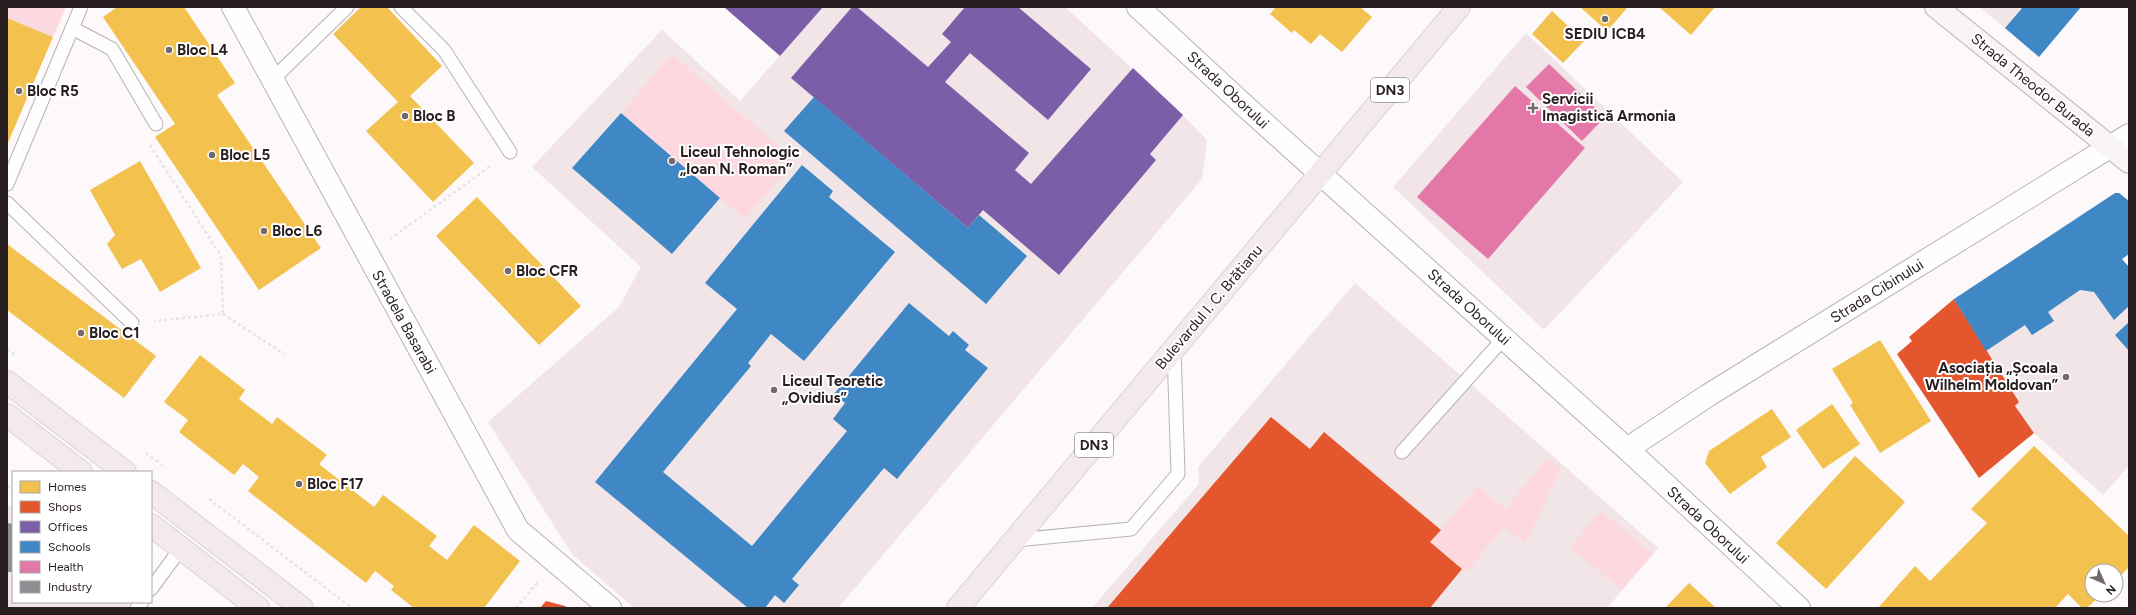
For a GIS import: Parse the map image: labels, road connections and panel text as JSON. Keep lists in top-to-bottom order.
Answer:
{
  "streets": {
    "main road": ["DN3", "Bulevardul I. C. Brătianu"],
    "street": [
      "Strada Theodor Burada",
      "Strada Oborului",
      "Strada Cibinului",
      "Stradela Basarabi"
    ]
  },
  "crossings": [
    ["Strada Theodor Burada", "Strada Cibinului"],
    ["Strada Oborului", "Strada Cibinului"],
    ["Strada Oborului", "Bulevardul I. C. Brătianu"]
  ],
  "places": {
    "other": [
      "SEDIU ICB4",
      "Bloc L4",
      "Bloc R5",
      "Bloc B",
      "Bloc L5",
      "Liceul Tehnologic „Ioan N. Roman”",
      "Bloc L6",
      "Bloc CFR",
      "Bloc C1",
      "Asociația „Școala Wilhelm Moldovan”",
      "Liceul Teoretic „Ovidius”",
      "Bloc F17"
    ],
    "health": ["Servicii Imagistică Armonia"]
  },
  "legend": [
    "Homes",
    "Shops",
    "Offices",
    "Schools",
    "Health",
    "Industry"
  ],
  "north": "bottom right"
}
